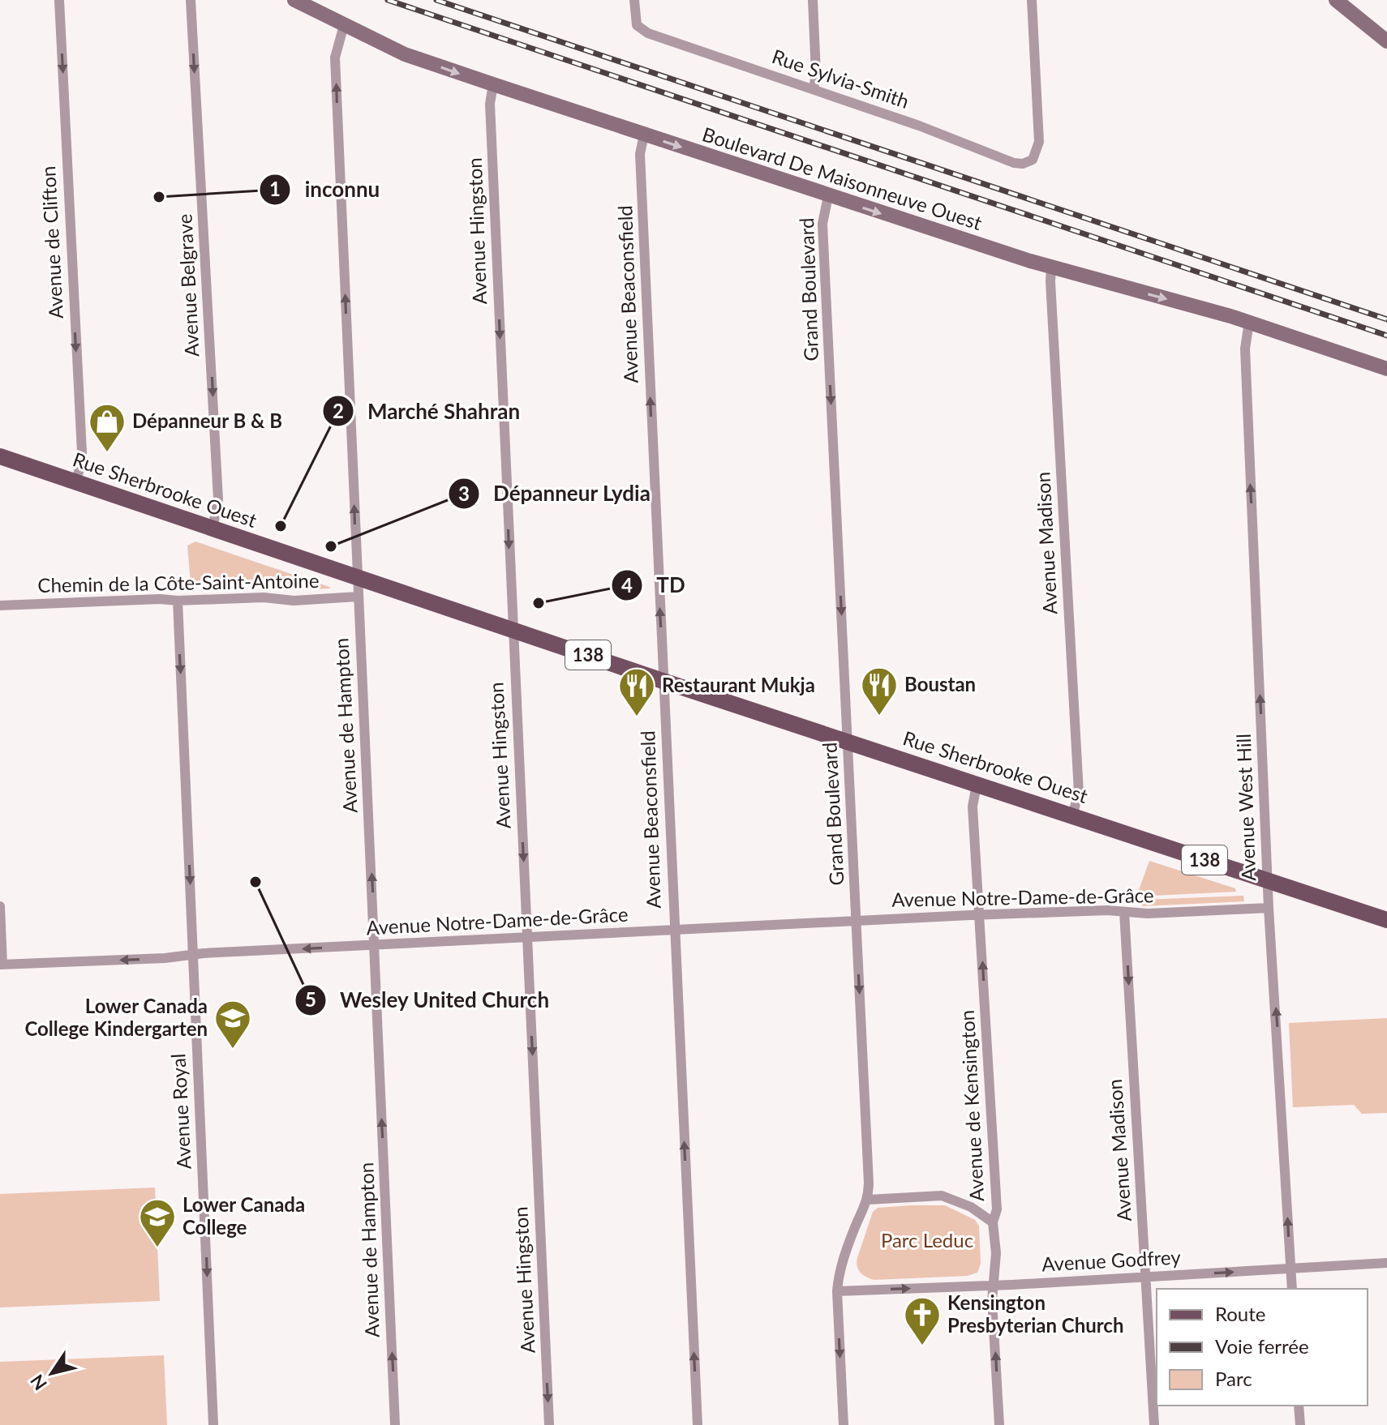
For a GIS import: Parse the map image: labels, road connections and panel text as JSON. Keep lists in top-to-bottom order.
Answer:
{
  "streets": {
    "main road": ["Rue Sherbrooke Ouest", "138"],
    "street": [
      "Rue Sylvia-Smith",
      "Boulevard De Maisonneuve Ouest",
      "Avenue Hingston",
      "Avenue de Clifton",
      "Avenue Belgrave",
      "Grand Boulevard",
      "Avenue Beaconsfield",
      "Avenue Madison",
      "Chemin de la Côte-Saint-Antoine",
      "Avenue de Hampton",
      "Avenue West Hill",
      "Avenue Notre-Dame-de-Grâce",
      "Avenue de Kensington",
      "Avenue Royal",
      "Avenue Godfrey"
    ]
  },
  "crossings": [
    ["Boulevard De Maisonneuve Ouest", "Avenue Hingston"],
    ["Boulevard De Maisonneuve Ouest", "Grand Boulevard"],
    ["Boulevard De Maisonneuve Ouest", "Avenue Beaconsfield"],
    ["Boulevard De Maisonneuve Ouest", "Avenue Madison"],
    ["Boulevard De Maisonneuve Ouest", "Avenue de Hampton"],
    ["Boulevard De Maisonneuve Ouest", "Avenue West Hill"],
    ["Avenue Hingston", "Rue Sherbrooke Ouest"],
    ["Avenue Hingston", "Avenue Notre-Dame-de-Grâce"],
    ["Avenue de Clifton", "Rue Sherbrooke Ouest"],
    ["Avenue Belgrave", "Rue Sherbrooke Ouest"],
    ["Grand Boulevard", "Rue Sherbrooke Ouest"],
    ["Grand Boulevard", "Avenue Notre-Dame-de-Grâce"],
    ["Grand Boulevard", "Avenue Godfrey"],
    ["Avenue Beaconsfield", "Rue Sherbrooke Ouest"],
    ["Avenue Beaconsfield", "Avenue Notre-Dame-de-Grâce"],
    ["Rue Sherbrooke Ouest", "Avenue Madison"],
    ["Rue Sherbrooke Ouest", "Avenue de Hampton"],
    ["Rue Sherbrooke Ouest", "Avenue West Hill"],
    ["Rue Sherbrooke Ouest", "Avenue de Kensington"],
    ["Avenue Madison", "Avenue Notre-Dame-de-Grâce"],
    ["Avenue Madison", "Avenue Godfrey"],
    ["Chemin de la Côte-Saint-Antoine", "Avenue de Hampton"],
    ["Chemin de la Côte-Saint-Antoine", "Avenue Royal"],
    ["Avenue de Hampton", "Avenue Notre-Dame-de-Grâce"],
    ["Avenue West Hill", "Avenue Notre-Dame-de-Grâce"],
    ["Avenue West Hill", "Avenue Godfrey"],
    ["Avenue Notre-Dame-de-Grâce", "Avenue de Kensington"],
    ["Avenue Notre-Dame-de-Grâce", "Avenue Royal"],
    ["Avenue de Kensington", "Avenue Godfrey"]
  ],
  "one_way": [
    "Boulevard De Maisonneuve Ouest",
    "Avenue Hingston",
    "Avenue de Clifton",
    "Avenue Belgrave",
    "Grand Boulevard",
    "Avenue Beaconsfield",
    "Avenue de Hampton",
    "Avenue West Hill",
    "Avenue de Kensington",
    "Avenue Royal",
    "Avenue Godfrey"
  ],
  "parks": ["Parc Leduc"],
  "places": {
    "other": [
      "inconnu",
      "Marché Shahran",
      "Dépanneur Lydia",
      "TD",
      "Wesley United Church"
    ],
    "shop": ["Dépanneur B & B"],
    "restaurant": ["Boustan", "Restaurant Mukja"],
    "school or university": ["Lower Canada College Kindergarten", "Lower Canada College"],
    "church": ["Kensington Presbyterian Church"]
  },
  "legend": ["Route", "Voie ferrée", "Parc"],
  "north": "bottom left"
}
